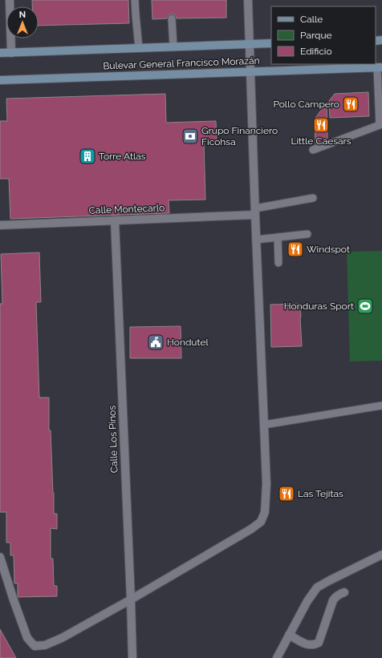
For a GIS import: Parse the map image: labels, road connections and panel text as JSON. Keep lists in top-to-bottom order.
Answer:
{
  "streets": {
    "main road": ["Bulevar General Francisco Morazán"],
    "street": ["Calle Montecarlo", "Calle Los Pinos"]
  },
  "crossings": [
    ["Calle Montecarlo", "Calle Los Pinos"]
  ],
  "places": {
    "restaurant": [
      "Pollo Campero",
      "Little Caesars",
      "Windspot",
      "Las Tejitas"
    ],
    "bank": ["Grupo Financiero Ficohsa"],
    "building": ["Torre Atlas"],
    "sports": ["Honduras Sport"],
    "public building": ["Hondutel"]
  },
  "legend": ["Calle", "Parque", "Edificio"],
  "north": "top"
}
